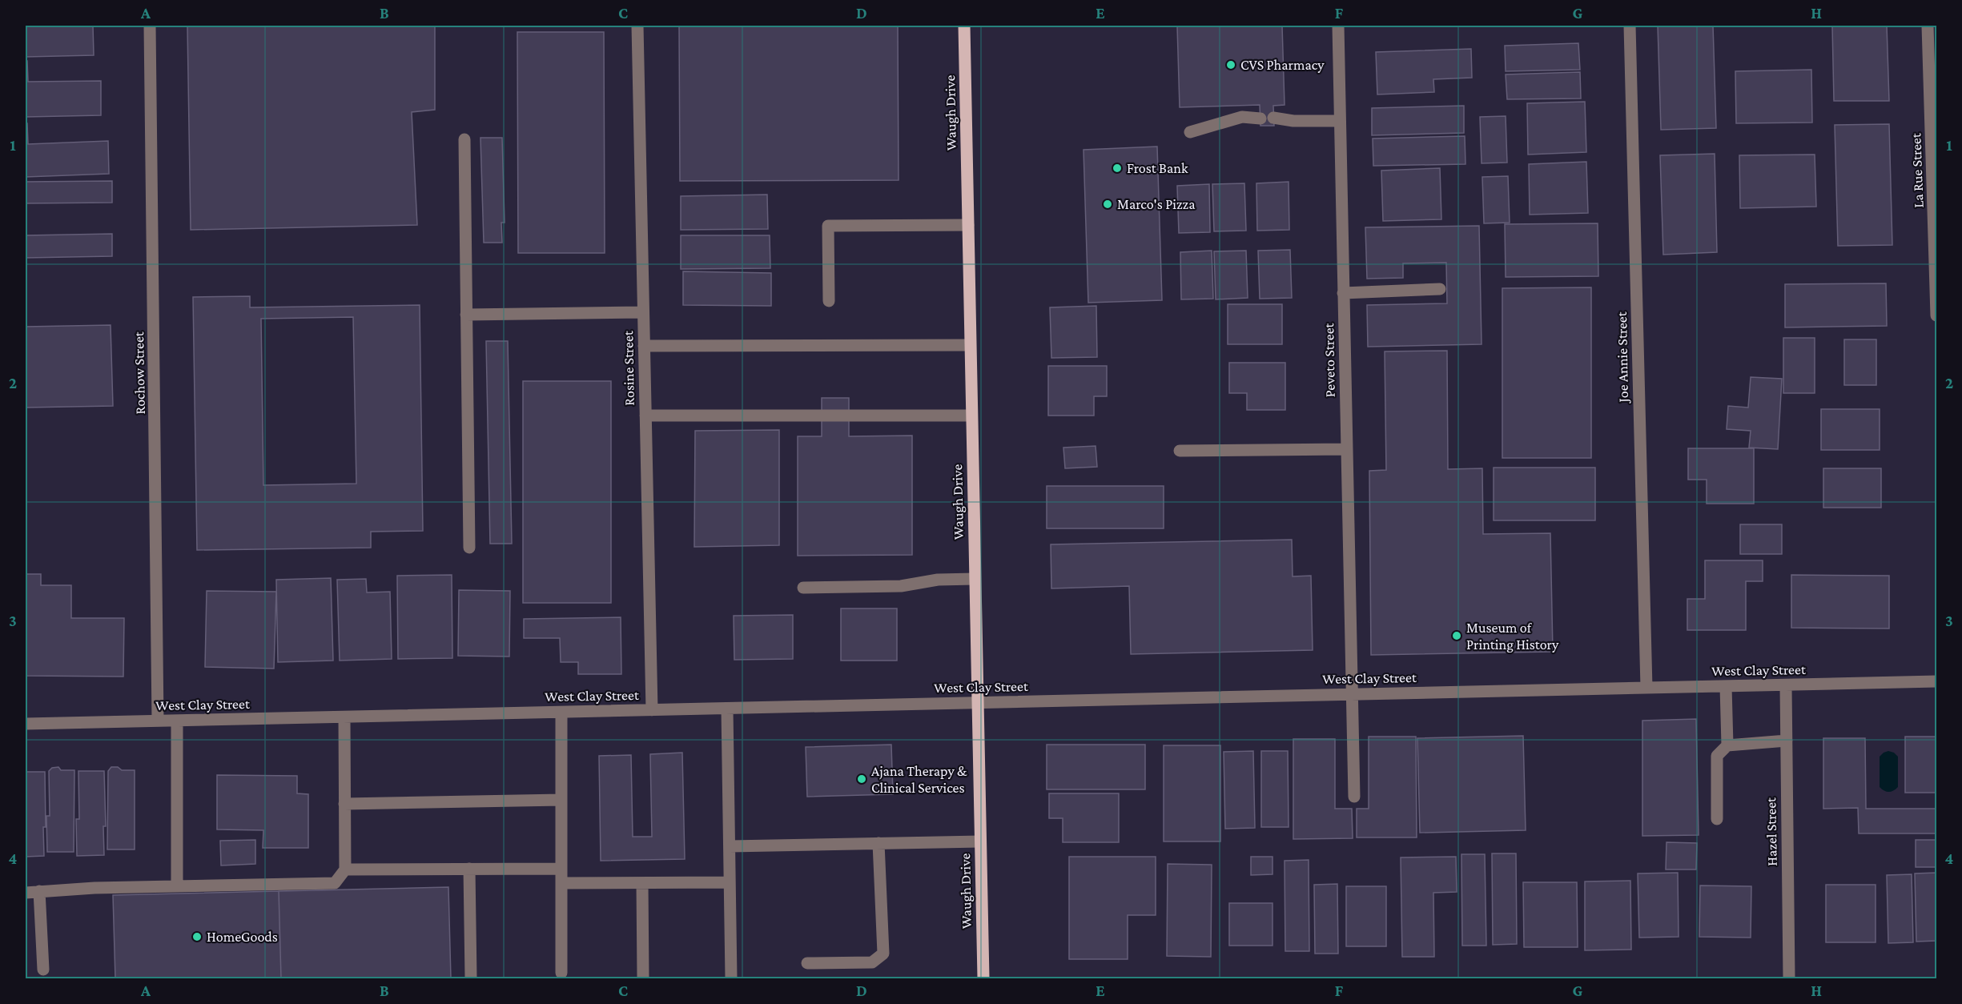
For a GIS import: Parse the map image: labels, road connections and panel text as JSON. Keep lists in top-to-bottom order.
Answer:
{
  "streets": {
    "main road": ["Waugh Drive"],
    "street": [
      "La Rue Street",
      "Joe Annie Street",
      "Peveto Street",
      "Rosine Street",
      "Rochow Street",
      "West Clay Street",
      "Hazel Street"
    ]
  },
  "crossings": [
    ["Waugh Drive", "West Clay Street"],
    ["Joe Annie Street", "West Clay Street"],
    ["Peveto Street", "West Clay Street"],
    ["Rosine Street", "West Clay Street"],
    ["Rochow Street", "West Clay Street"],
    ["West Clay Street", "Hazel Street"]
  ],
  "places": [
    "CVS Pharmacy",
    "Frost Bank",
    "Marco's Pizza",
    "Museum of Printing History",
    "Ajana Therapy & Clinical Services",
    "HomeGoods"
  ],
  "grid": {
    "columns": [
      "A",
      "B",
      "C",
      "D",
      "E",
      "F",
      "G",
      "H"
    ],
    "rows": [
      "1",
      "2",
      "3",
      "4"
    ]
  }
}
